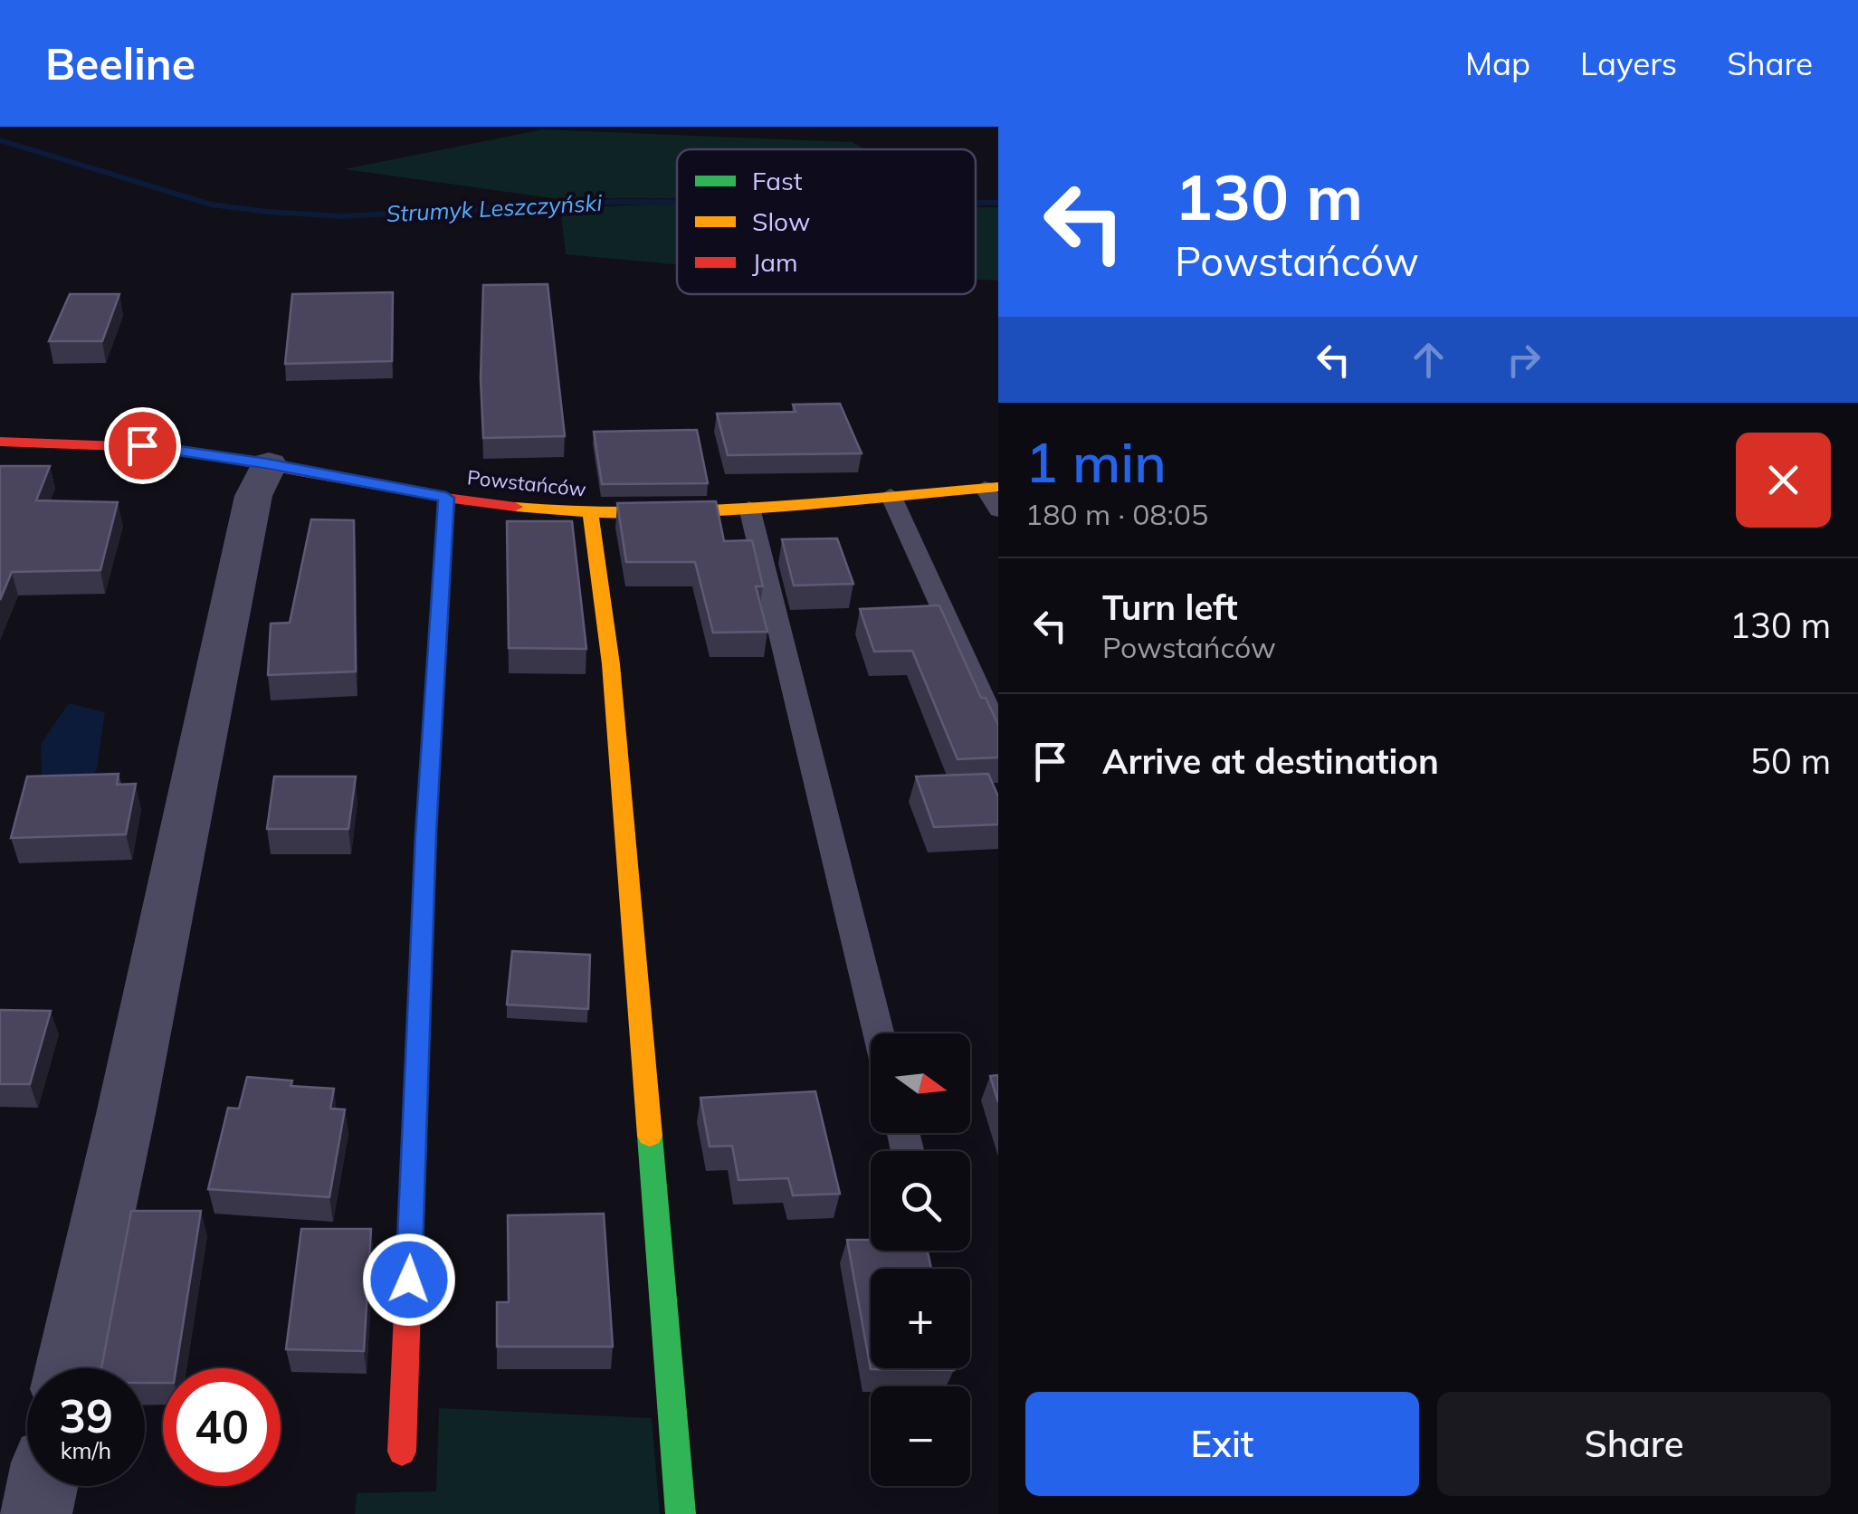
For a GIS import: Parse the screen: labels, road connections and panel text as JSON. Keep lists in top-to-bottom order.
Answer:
{
  "streets": {
    "street": ["Powstańców"]
  },
  "water": ["Strumyk Leszczyński"],
  "legend": ["Fast", "Slow", "Jam"],
  "north": "right",
  "page": {
    "header": "Beeline",
    "nav": ["Map", "Layers", "Share"],
    "turn": ["130 m", "Powstańców"],
    "heading": ["1 min", "180 m · 08:05"],
    "list": [
      {
        "name": "Turn left",
        "note": "Powstańców",
        "value": "130 m"
      },
      {
        "name": "Arrive at destination",
        "value": "50 m"
      }
    ],
    "map_buttons": ["+", "−"],
    "speed": "39 km/h",
    "limit": "40",
    "buttons": ["Exit", "Share"]
  }
}
